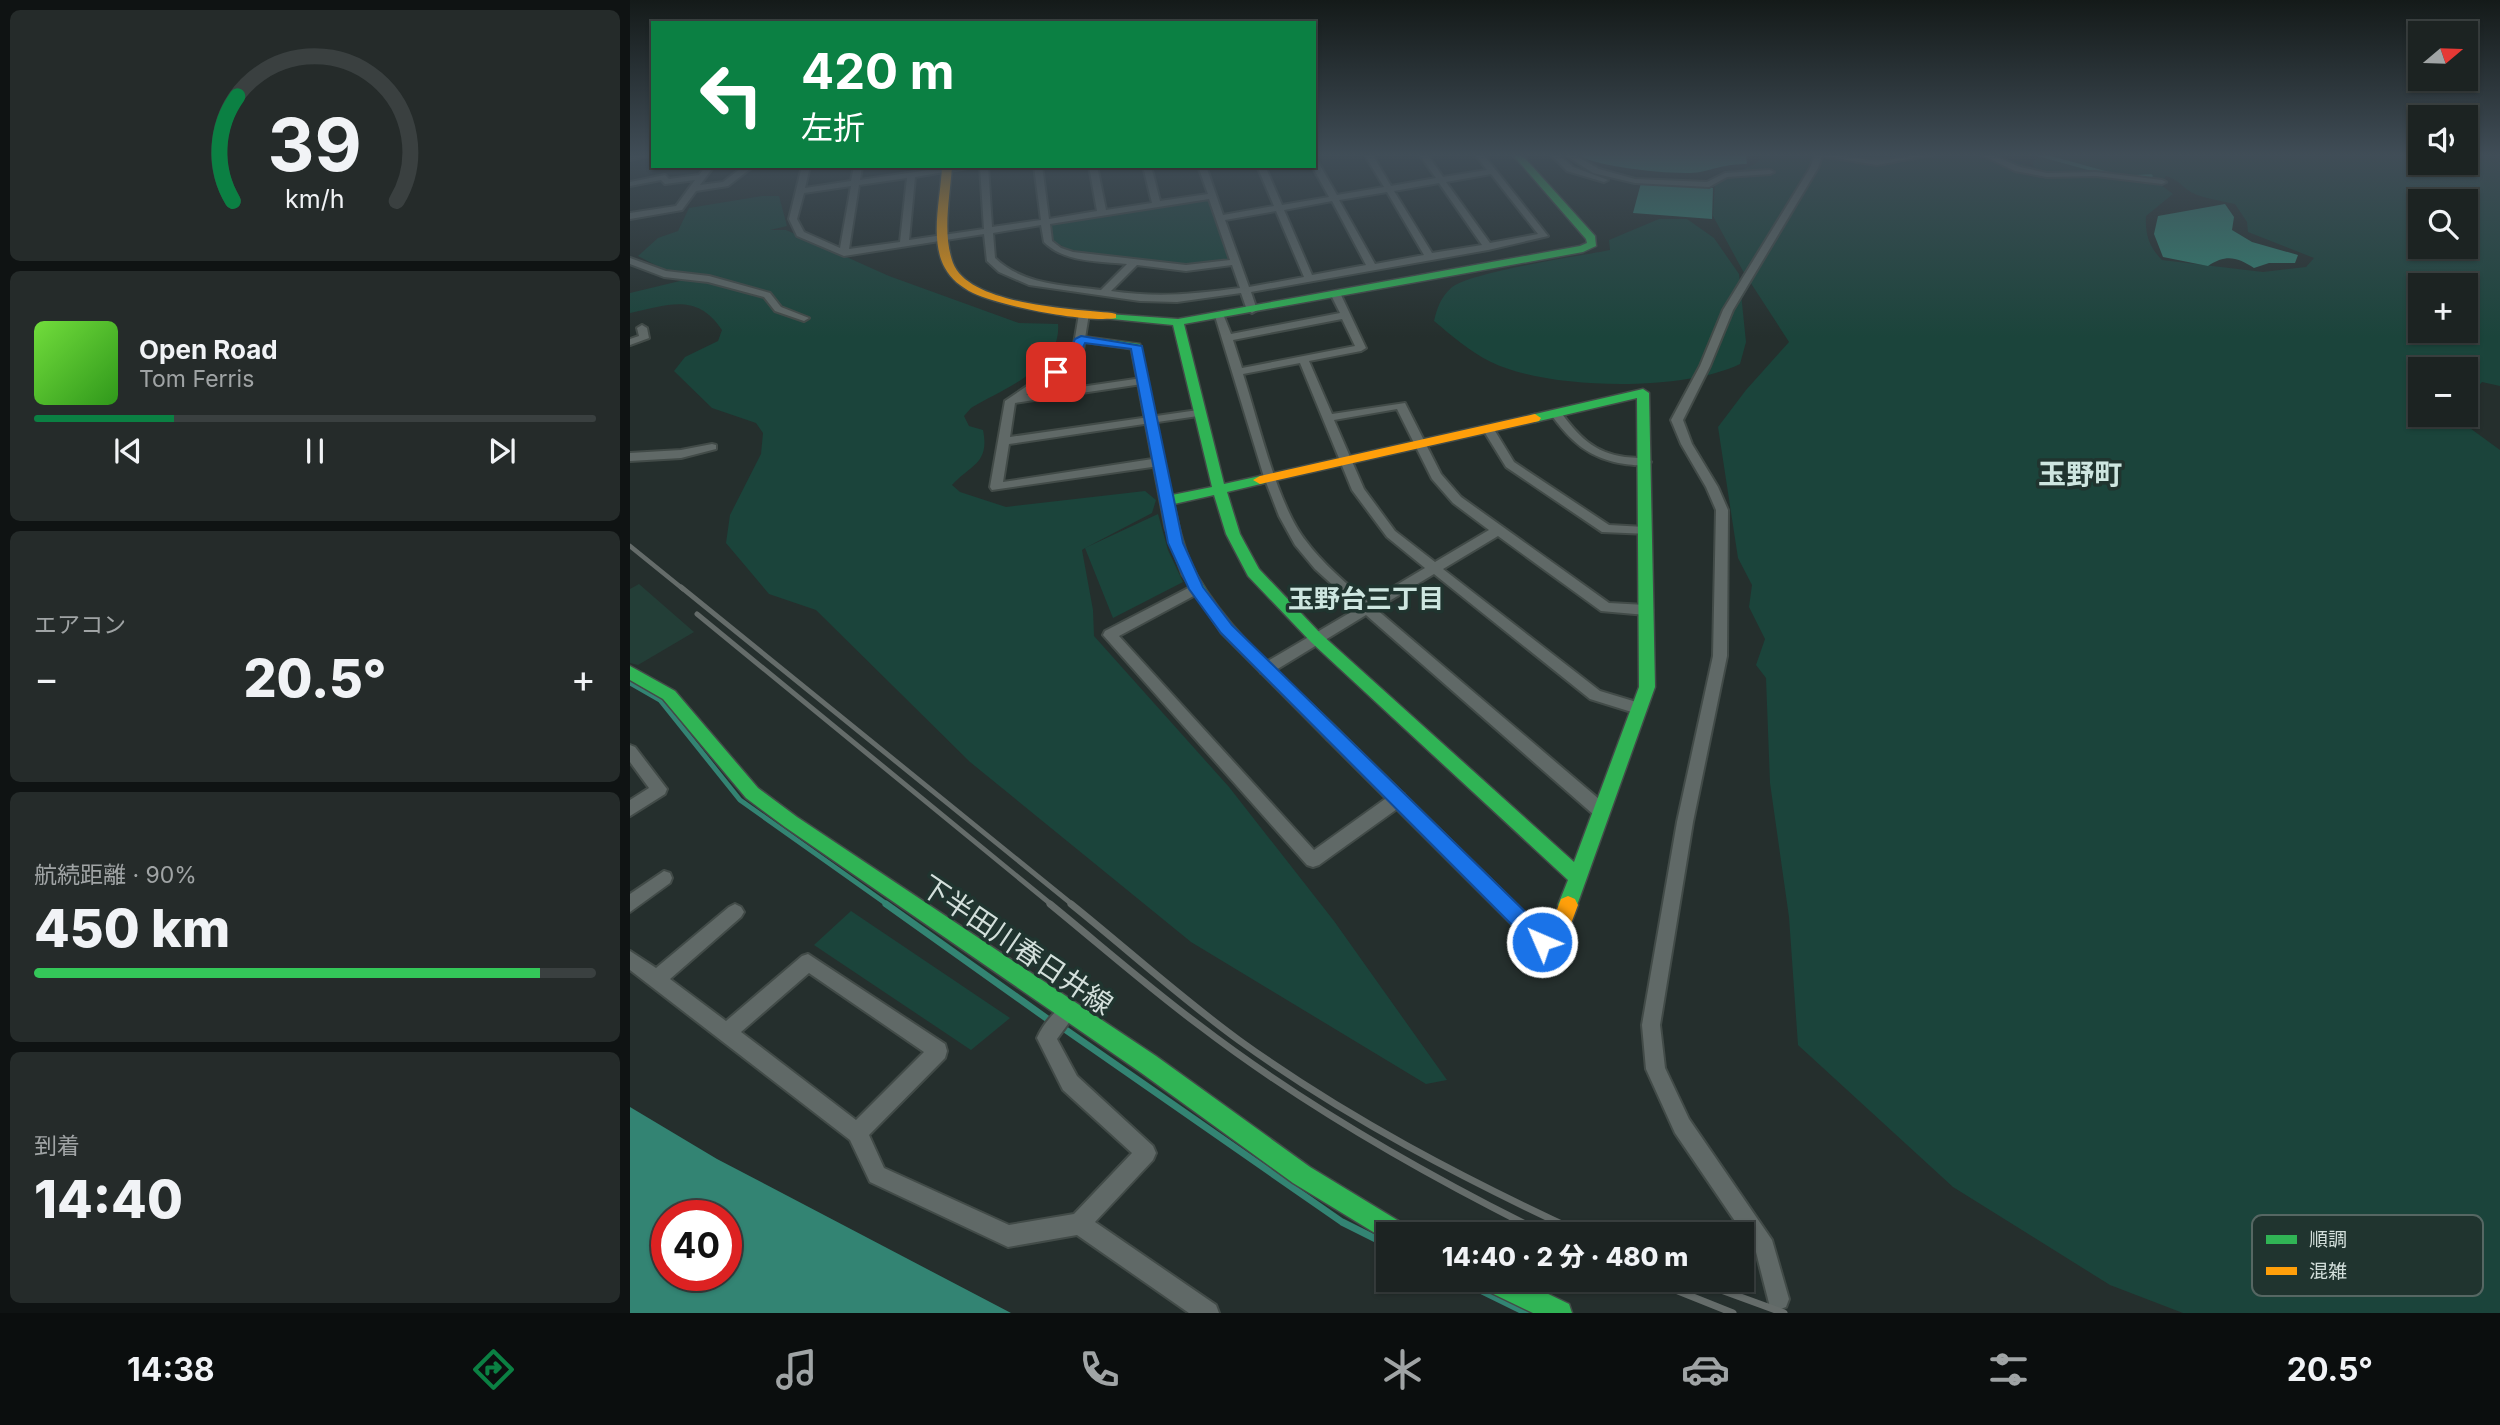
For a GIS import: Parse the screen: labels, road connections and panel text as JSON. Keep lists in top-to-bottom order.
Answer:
{
  "streets": {
    "street": ["下半田川春日井線"]
  },
  "districts": ["玉野町", "玉野台三丁目"],
  "legend": ["順調", "混雑"],
  "north": "right",
  "page": {
    "map_buttons": ["+", "−"],
    "turn": ["420 m", "左折"],
    "song": ["Open Road", "Tom Ferris"],
    "tile": [
      "エアコン",
      ["航続距離 · 90%", "450 km"],
      ["到着", "14:40"]
    ],
    "heat": ["−", "20.5°", "+"],
    "limit": "40",
    "trip": "14:40 · 2 分 · 480 m",
    "tabs": ["14:38", "20.5°"],
    "gauge": ["39", "km/h"]
  }
}
